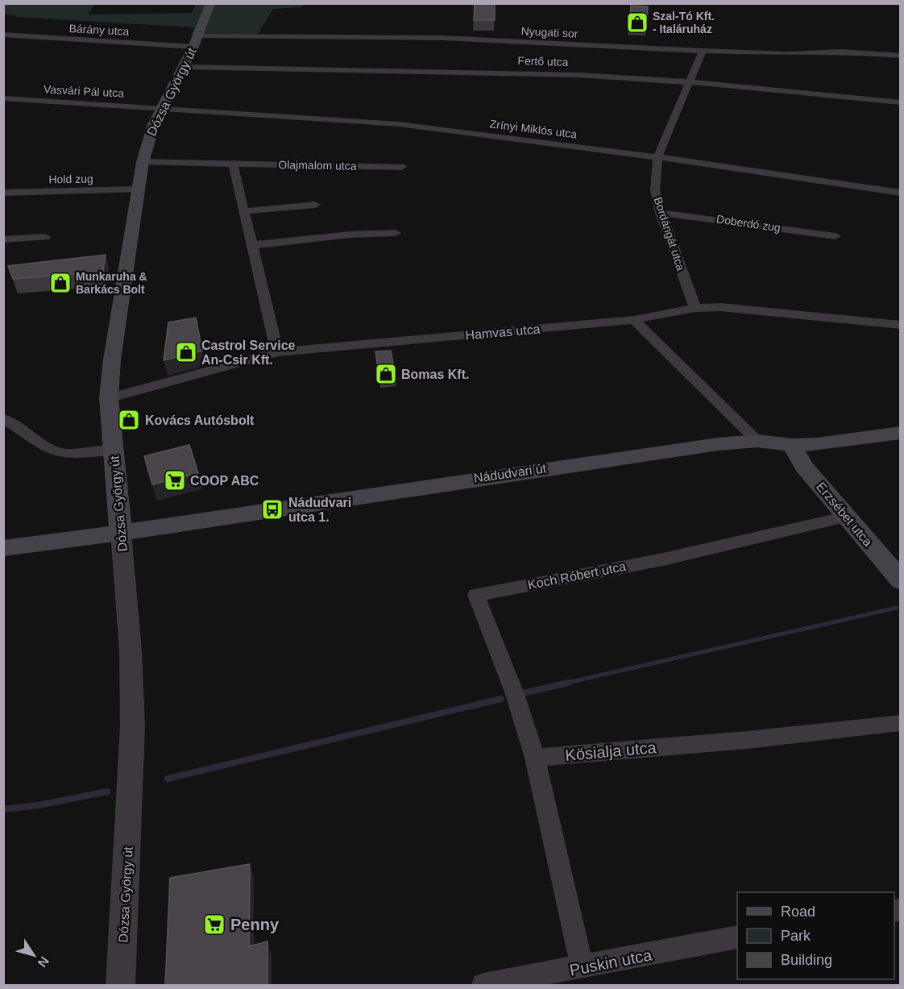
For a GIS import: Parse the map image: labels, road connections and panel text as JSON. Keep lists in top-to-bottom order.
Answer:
{
  "streets": {
    "main road": ["Dózsa György út", "Nádudvari út", "Erzsébet utca"],
    "street": [
      "Bárány utca",
      "Nyugati sor",
      "Fertő utca",
      "Vasvári Pál utca",
      "Zrínyi Miklós utca",
      "Olajmalom utca",
      "Hold zug",
      "Doberdó zug",
      "Bordángát utca",
      "Hamvas utca",
      "Koch Róbert utca",
      "Kösialja utca",
      "Puskin utca"
    ]
  },
  "crossings": [
    ["Bárány utca", "Nyugati sor"],
    ["Bárány utca", "Dózsa György út"],
    ["Nyugati sor", "Dózsa György út"],
    ["Nyugati sor", "Bordángát utca"],
    ["Fertő utca", "Dózsa György út"],
    ["Fertő utca", "Bordángát utca"],
    ["Vasvári Pál utca", "Dózsa György út"],
    ["Vasvári Pál utca", "Zrínyi Miklós utca"],
    ["Dózsa György út", "Zrínyi Miklós utca"],
    ["Dózsa György út", "Olajmalom utca"],
    ["Dózsa György út", "Hold zug"],
    ["Dózsa György út", "Hamvas utca"],
    ["Dózsa György út", "Nádudvari út"],
    ["Zrínyi Miklós utca", "Bordángát utca"],
    ["Doberdó zug", "Bordángát utca"],
    ["Bordángát utca", "Hamvas utca"],
    ["Nádudvari út", "Erzsébet utca"],
    ["Erzsébet utca", "Koch Róbert utca"],
    ["Koch Róbert utca", "Kösialja utca"]
  ],
  "places": {
    "shop": [
      "Szal-Tó Kft. - Italáruház",
      "Munkaruha & Barkács Bolt",
      "Castrol Service An-Csir Kft.",
      "Bomas Kft.",
      "Kovács Autósbolt"
    ],
    "supermarket": ["COOP ABC", "Penny"],
    "bus stop": ["Nádudvari utca 1."]
  },
  "legend": ["Road", "Park", "Building"],
  "north": "bottom right"
}
